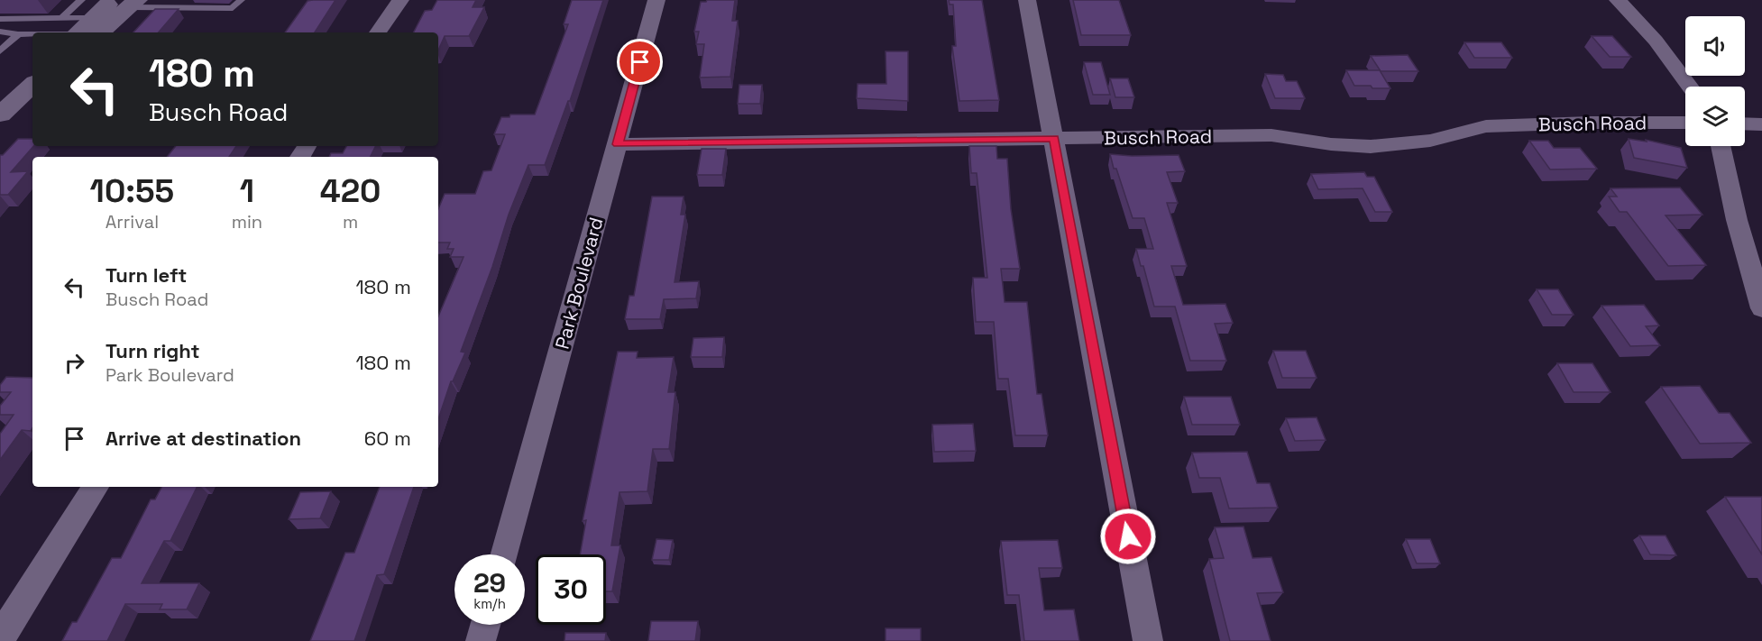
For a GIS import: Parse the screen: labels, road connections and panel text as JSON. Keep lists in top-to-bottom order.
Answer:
{
  "streets": {
    "street": ["Busch Road", "Park Boulevard"]
  },
  "crossings": [
    ["Busch Road", "Park Boulevard"]
  ],
  "page": {
    "turn": ["180 m", "Busch Road"],
    "eta": [
      "10:55",
      "Arrival",
      "1",
      "min",
      "420",
      "m"
    ],
    "list": [
      {
        "name": "Turn left",
        "note": "Busch Road",
        "value": "180 m"
      },
      {
        "name": "Turn right",
        "note": "Park Boulevard",
        "value": "180 m"
      },
      {
        "name": "Arrive at destination",
        "value": "60 m"
      }
    ],
    "speed": "29 km/h",
    "limit": "30"
  }
}
